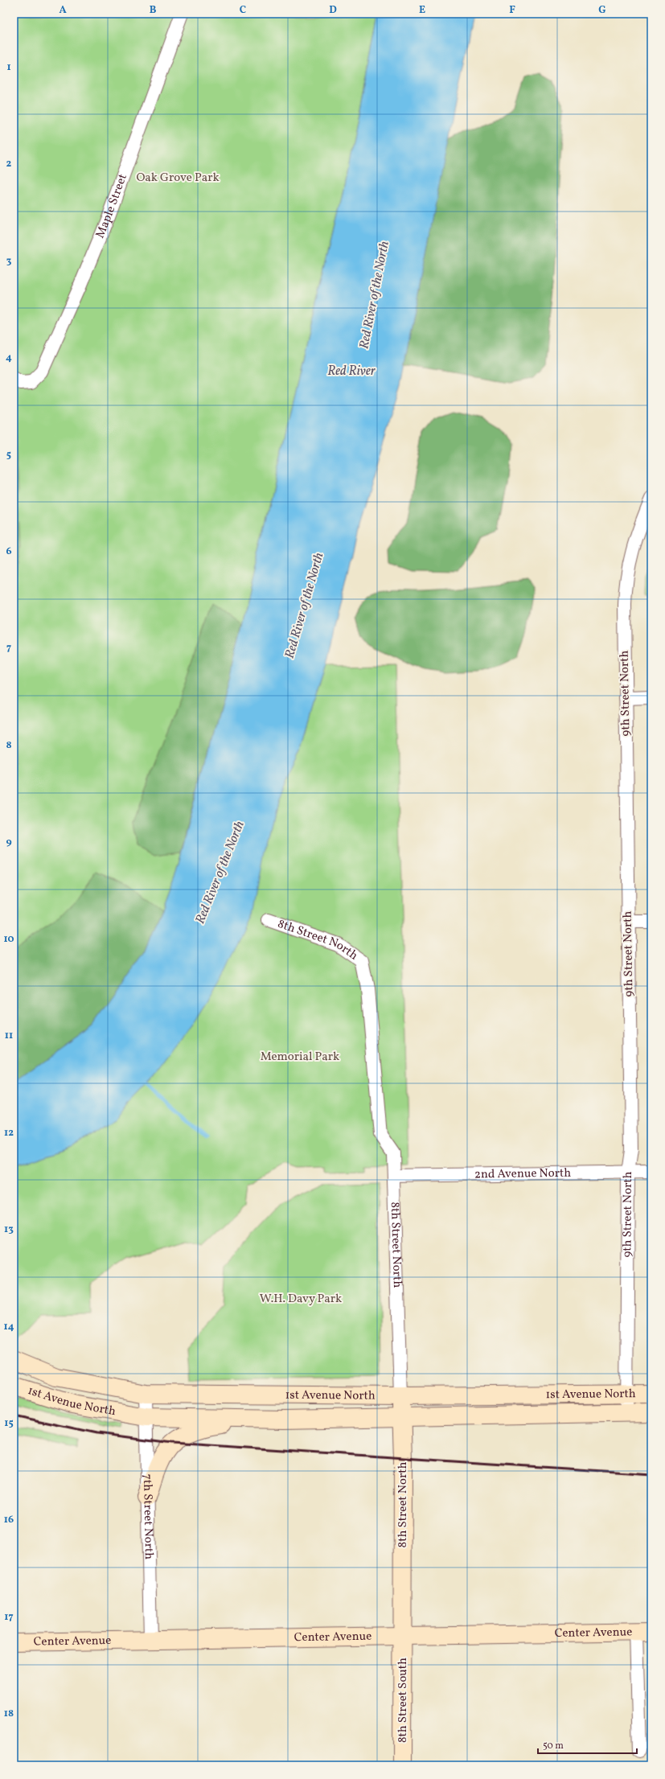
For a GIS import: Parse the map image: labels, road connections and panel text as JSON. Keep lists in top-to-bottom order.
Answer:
{
  "streets": {
    "main road": [
      "8th Street North",
      "1st Avenue North",
      "Center Avenue",
      "8th Street South"
    ],
    "street": [
      "Maple Street",
      "9th Street North",
      "2nd Avenue North",
      "7th Street North"
    ]
  },
  "crossings": [
    ["9th Street North", "2nd Avenue North"],
    ["9th Street North", "1st Avenue North"],
    ["8th Street North", "2nd Avenue North"],
    ["8th Street North", "1st Avenue North"],
    ["8th Street North", "Center Avenue"],
    ["8th Street North", "8th Street South"],
    ["1st Avenue North", "7th Street North"],
    ["7th Street North", "Center Avenue"],
    ["Center Avenue", "8th Street South"]
  ],
  "water": ["Red River of the North", "Red River"],
  "parks": ["Oak Grove Park", "Memorial Park", "W.H. Davy Park"],
  "scale_bar": "50 m",
  "grid": {
    "columns": [
      "A",
      "B",
      "C",
      "D",
      "E",
      "F",
      "G"
    ],
    "rows": [
      "1",
      "2",
      "3",
      "4",
      "5",
      "6",
      "7",
      "8",
      "9",
      "10",
      "11",
      "12",
      "13",
      "14",
      "15",
      "16",
      "17",
      "18"
    ]
  }
}
